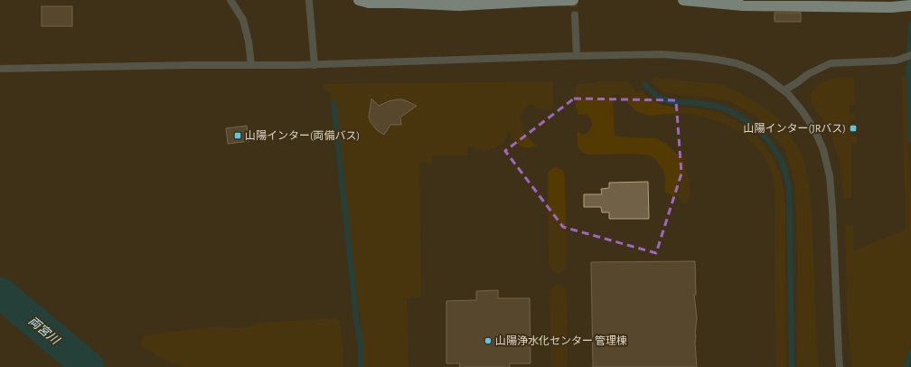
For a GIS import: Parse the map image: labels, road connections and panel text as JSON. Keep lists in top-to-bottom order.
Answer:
{
  "water": ["両宮川"],
  "places": {
    "transit": ["山陽インター(JRバス)", "山陽インター(両備バス)"],
    "other": ["山陽浄水化センター 管理棟"]
  }
}
